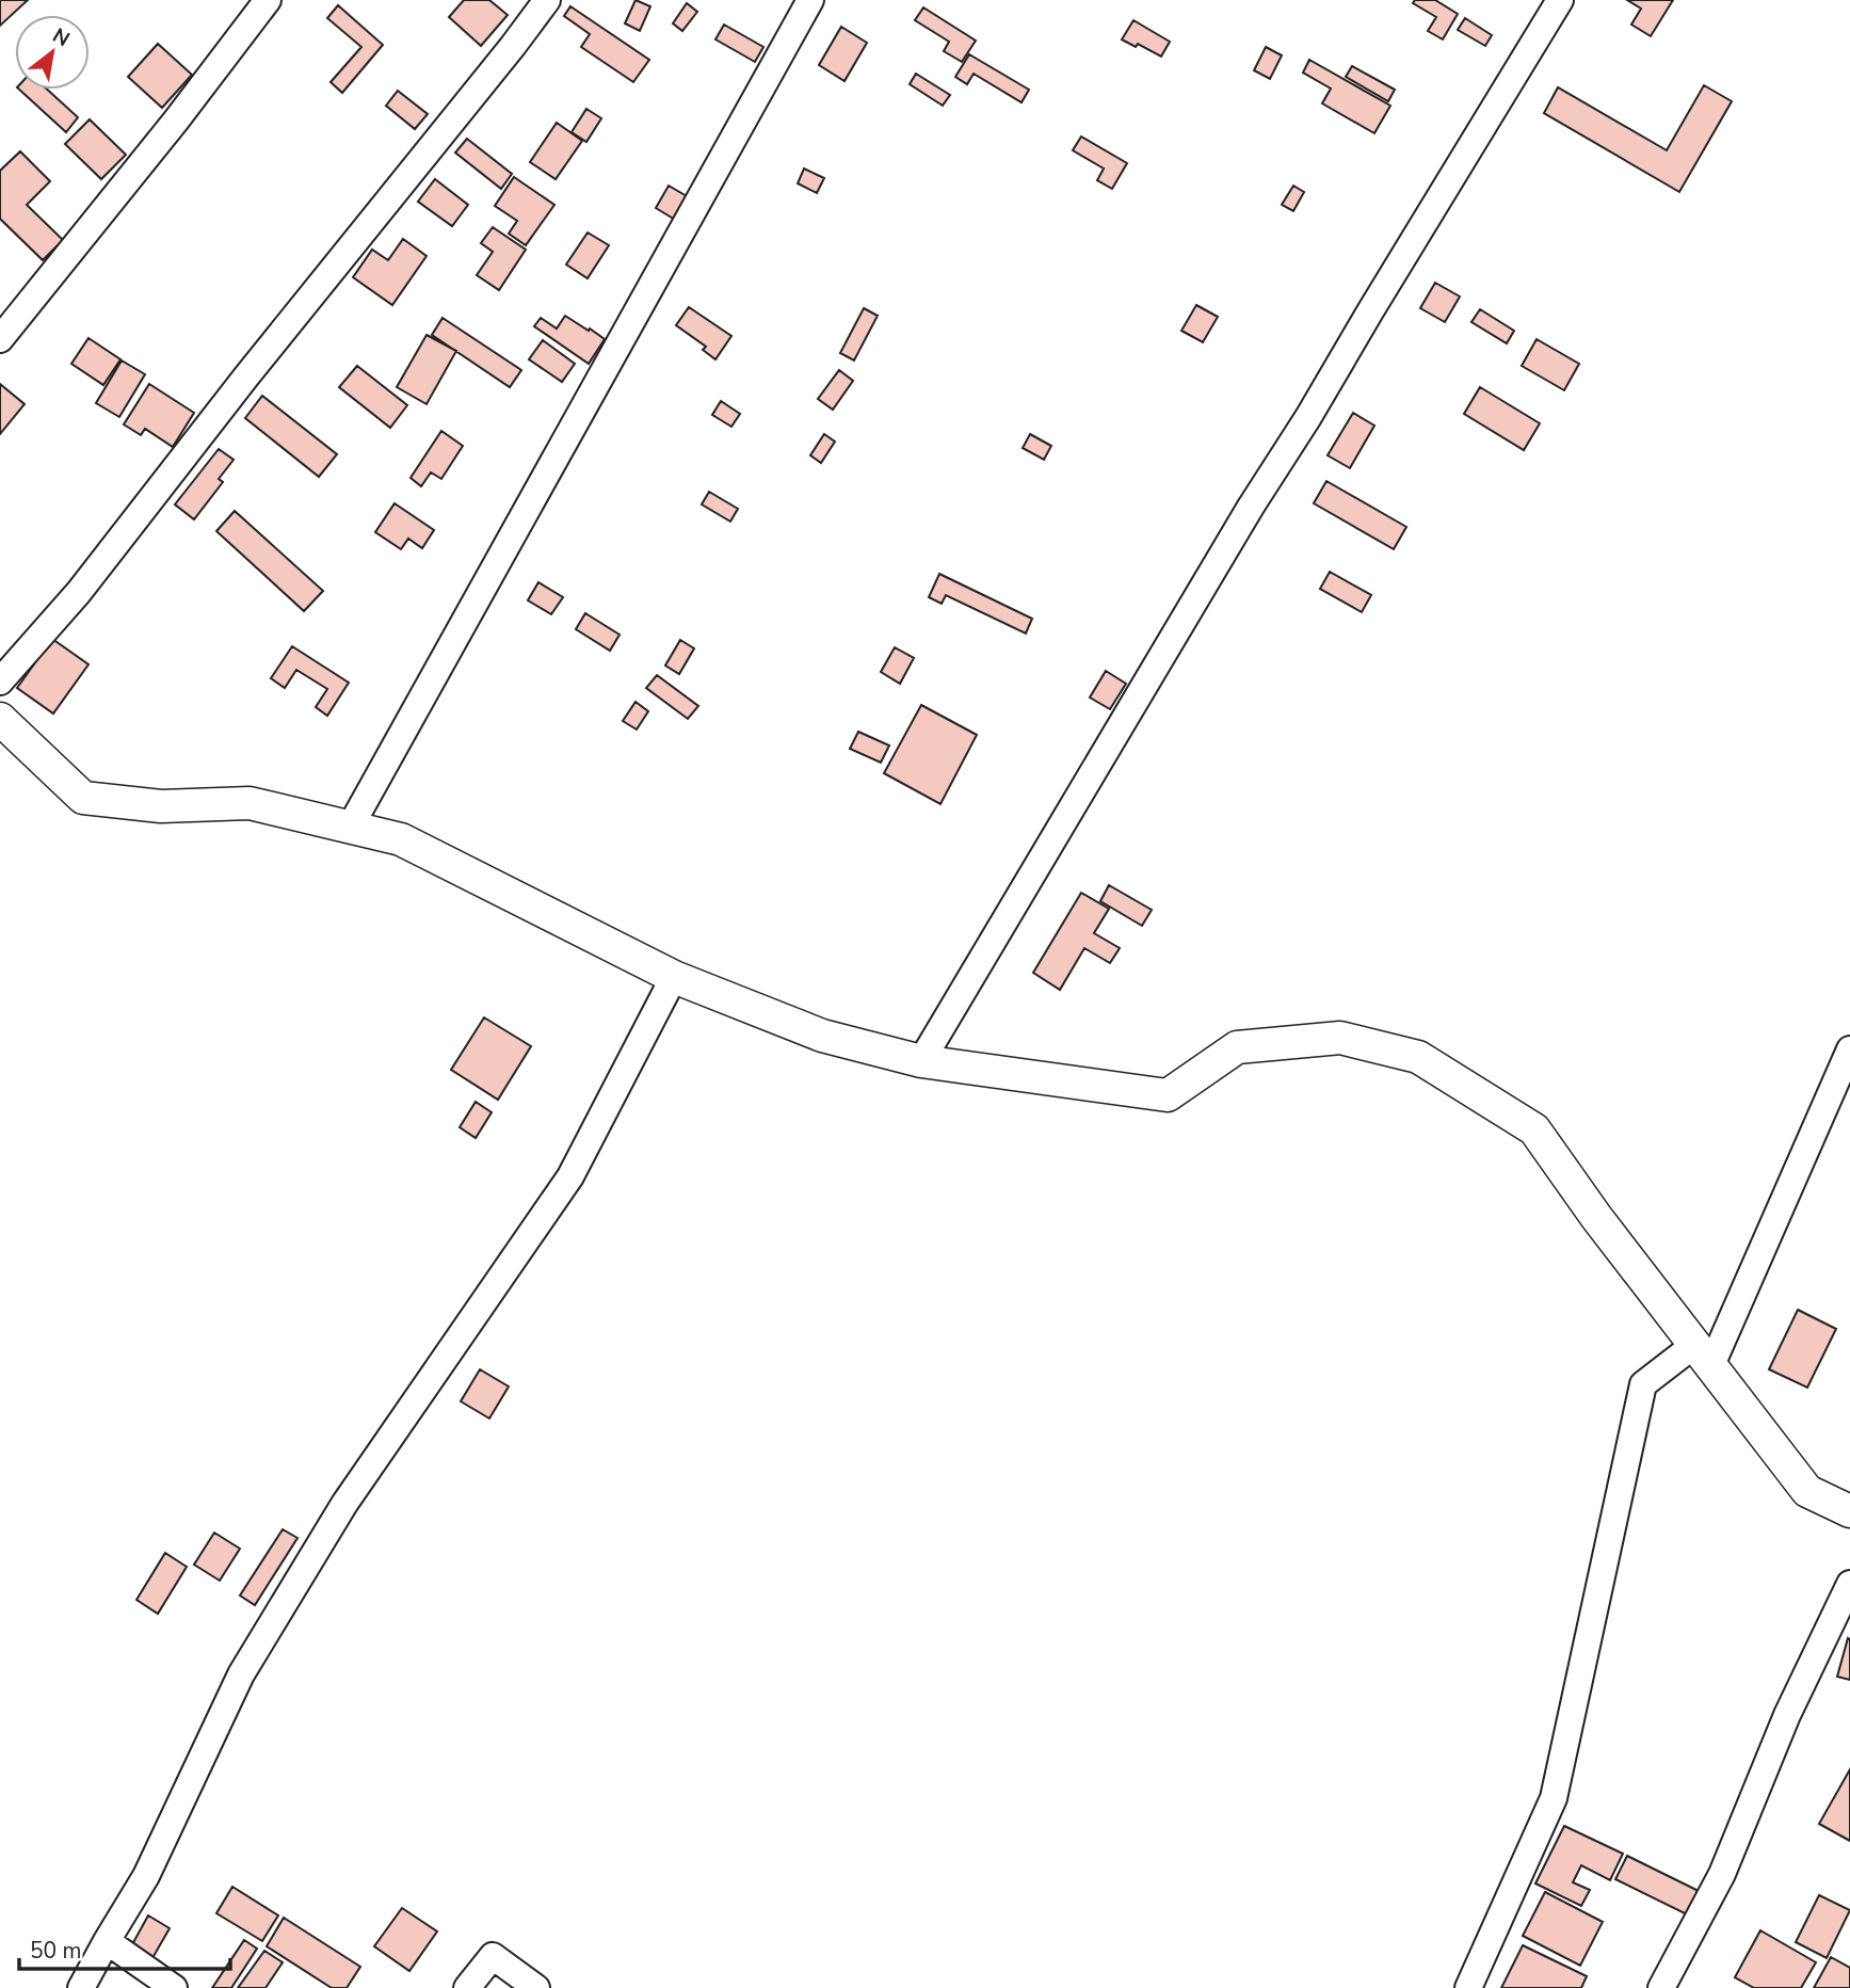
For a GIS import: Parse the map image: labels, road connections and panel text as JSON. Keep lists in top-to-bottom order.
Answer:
{
  "scale_bar": "50 m",
  "north": "top right"
}
